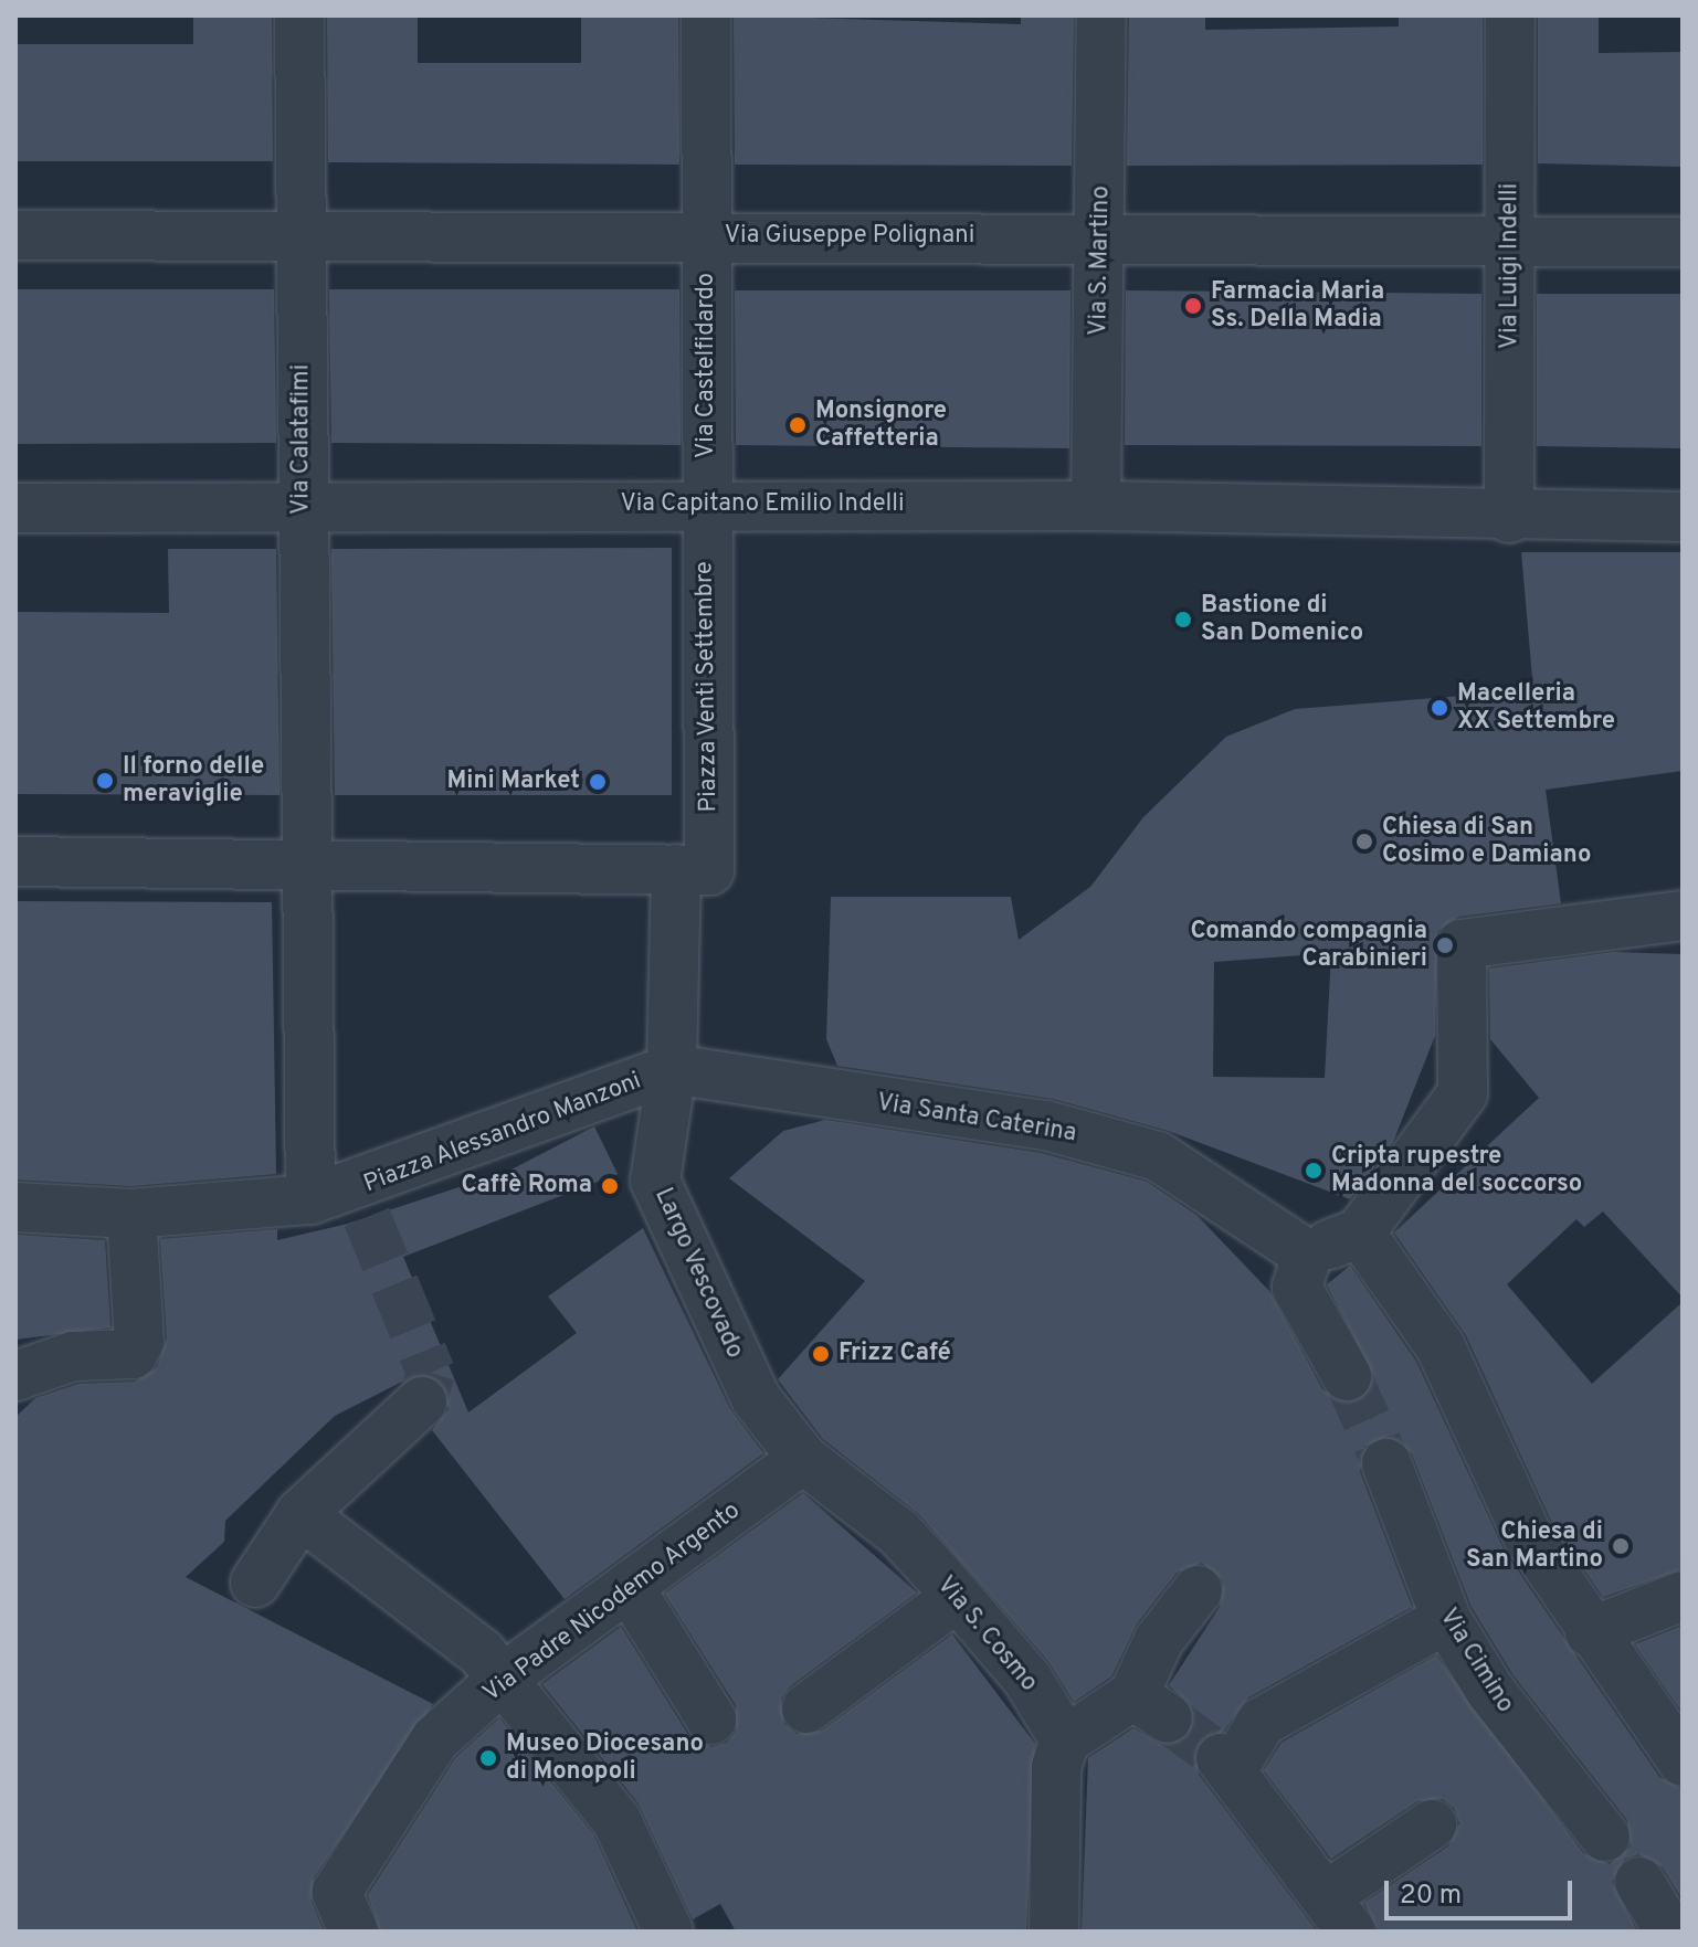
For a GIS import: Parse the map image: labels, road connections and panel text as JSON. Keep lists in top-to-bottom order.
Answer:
{
  "streets": {
    "street": [
      "Via Giuseppe Polignani",
      "Via S. Martino",
      "Via Luigi Indelli",
      "Via Castelfidardo",
      "Via Calatafimi",
      "Via Capitano Emilio Indelli",
      "Piazza Venti Settembre",
      "Via Santa Caterina",
      "Piazza Alessandro Manzoni",
      "Largo Vescovado",
      "Via Padre Nicodemo Argento",
      "Via S. Cosmo",
      "Via Cimino"
    ]
  },
  "crossings": [
    ["Via Giuseppe Polignani", "Via S. Martino"],
    ["Via Giuseppe Polignani", "Via Luigi Indelli"],
    ["Via Giuseppe Polignani", "Via Castelfidardo"],
    ["Via Giuseppe Polignani", "Via Calatafimi"],
    ["Via S. Martino", "Via Capitano Emilio Indelli"],
    ["Via Luigi Indelli", "Via Capitano Emilio Indelli"],
    ["Via Castelfidardo", "Via Capitano Emilio Indelli"],
    ["Via Castelfidardo", "Piazza Venti Settembre"],
    ["Via Calatafimi", "Via Capitano Emilio Indelli"],
    ["Via Capitano Emilio Indelli", "Piazza Venti Settembre"],
    ["Piazza Venti Settembre", "Piazza Alessandro Manzoni"],
    ["Via Santa Caterina", "Piazza Alessandro Manzoni"],
    ["Via Santa Caterina", "Largo Vescovado"],
    ["Piazza Alessandro Manzoni", "Largo Vescovado"],
    ["Largo Vescovado", "Via Padre Nicodemo Argento"],
    ["Largo Vescovado", "Via S. Cosmo"],
    ["Via Padre Nicodemo Argento", "Via S. Cosmo"]
  ],
  "places": [
    "Farmacia Maria Ss. Della Madia",
    "Monsignore Caffetteria",
    "Bastione di San Domenico",
    "Macelleria XX Settembre",
    "Il forno delle meraviglie",
    "Mini Market",
    "Chiesa di San Cosimo e Damiano",
    "Comando compagnia Carabinieri",
    "Cripta rupestre Madonna del soccorso",
    "Caffè Roma",
    "Frizz Café",
    "Chiesa di San Martino",
    "Museo Diocesano di Monopoli"
  ],
  "scale_bar": "20 m"
}
